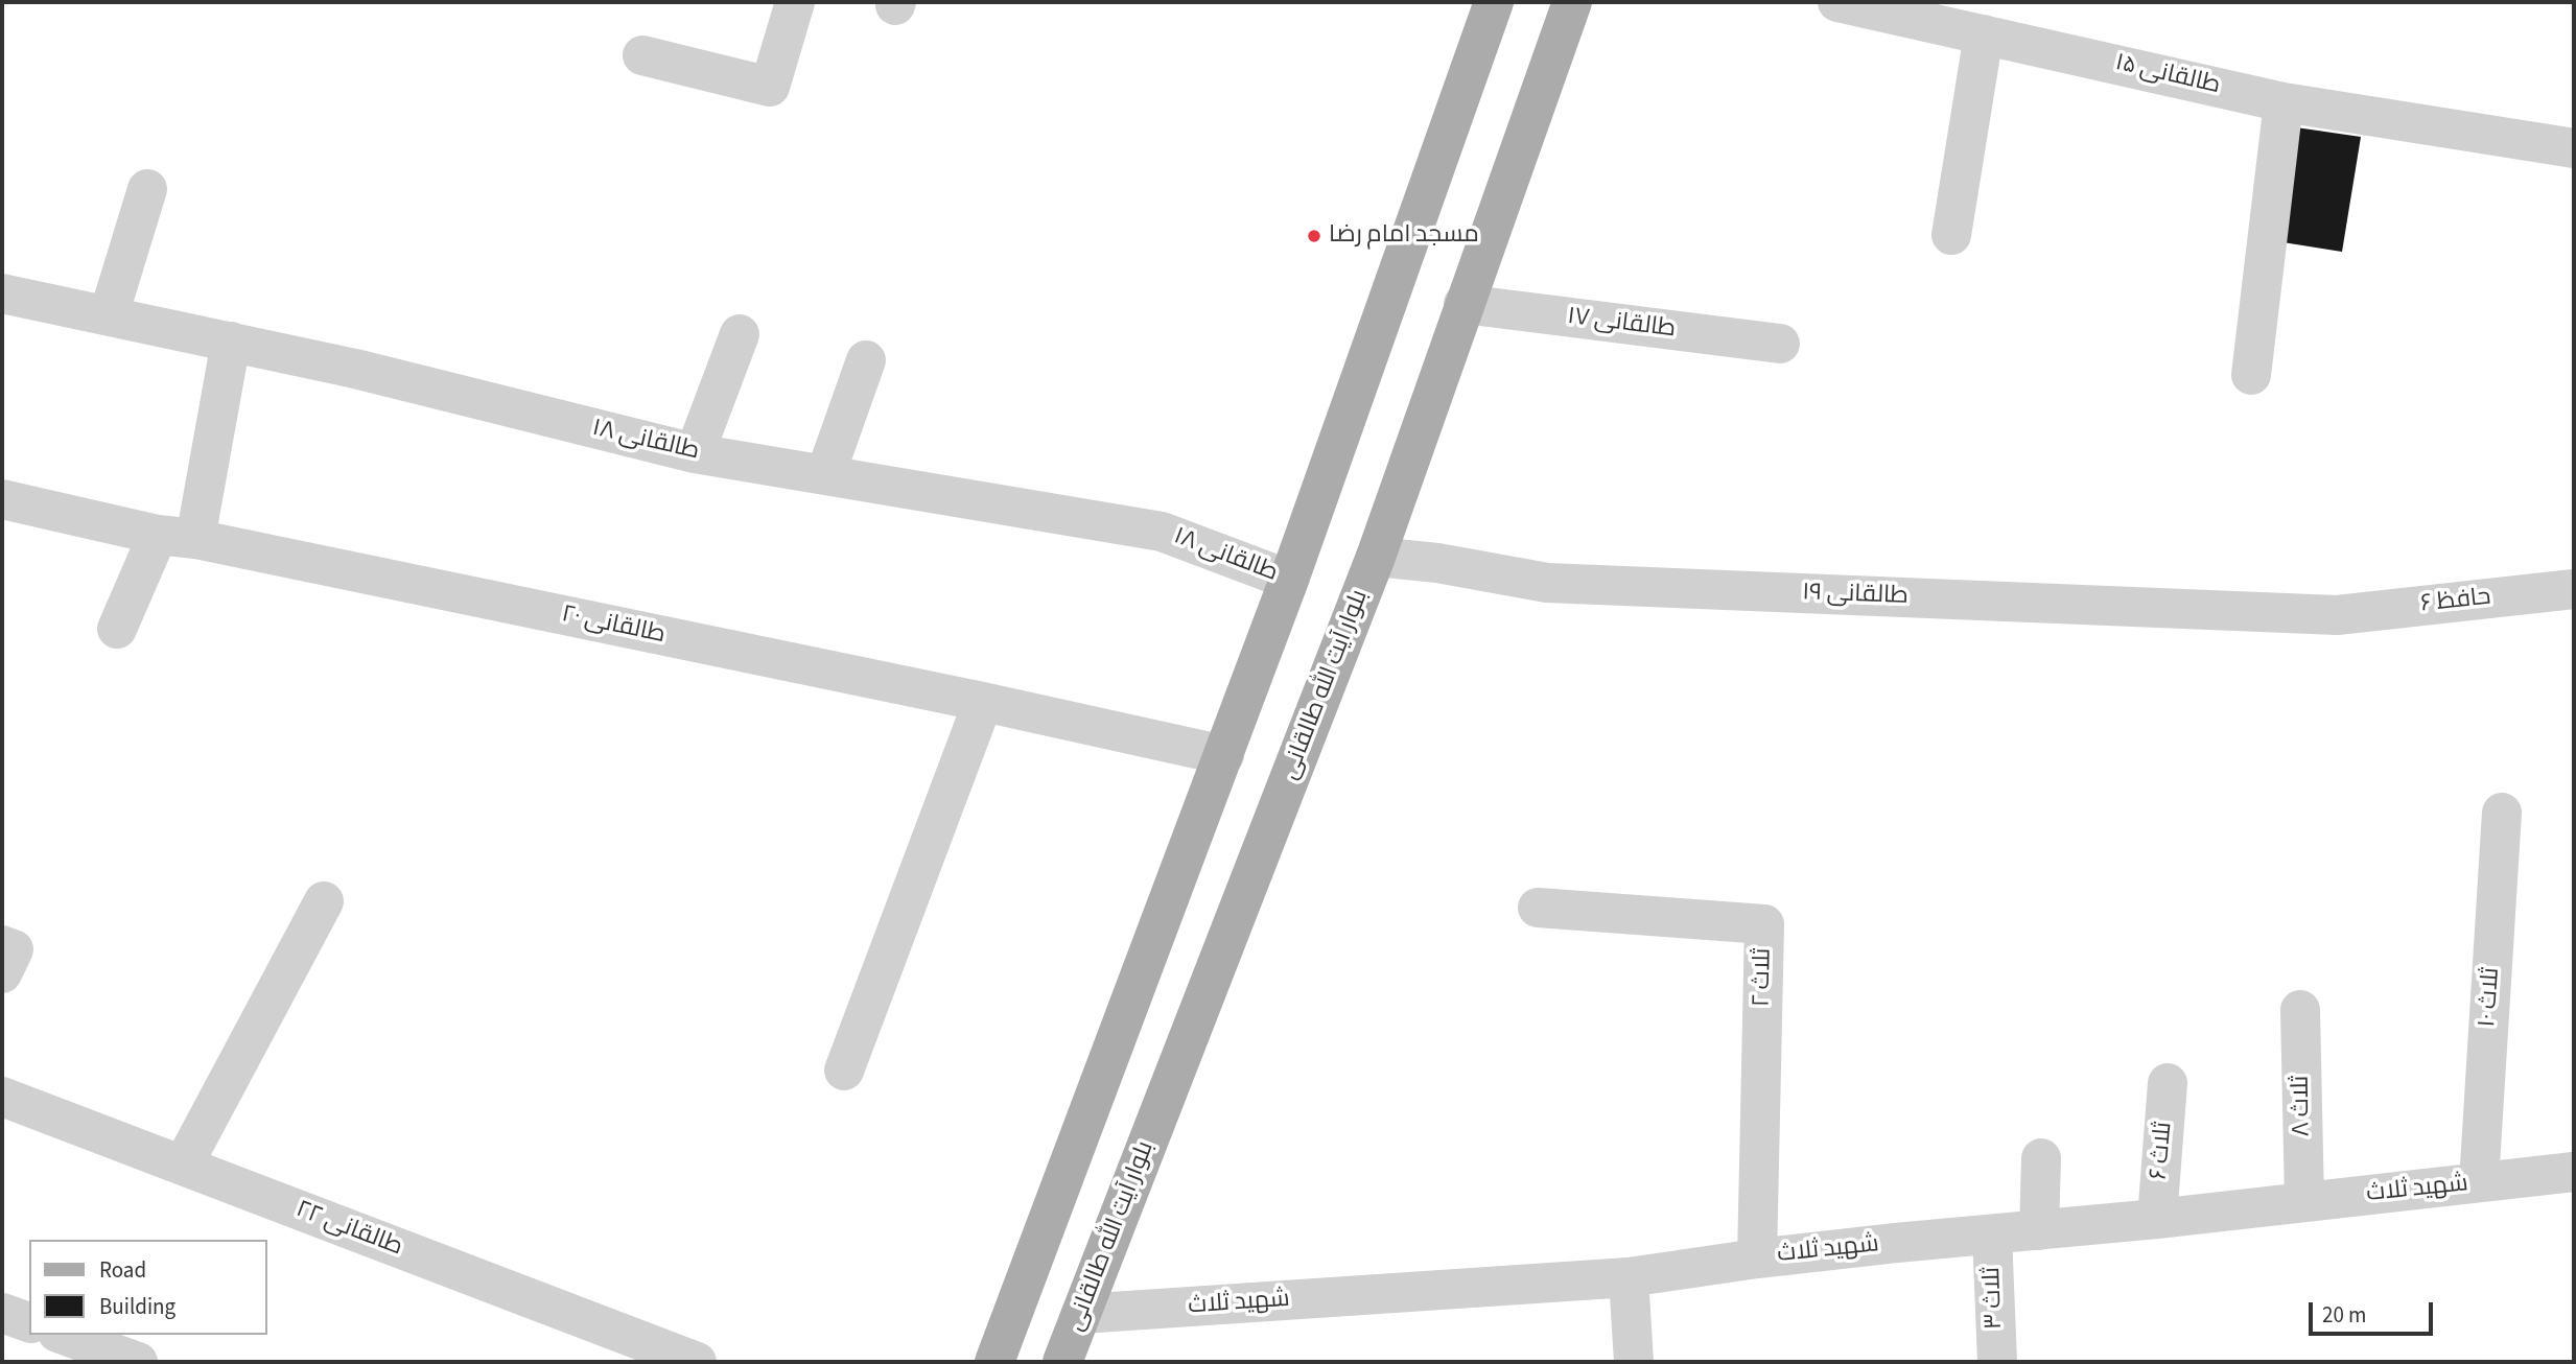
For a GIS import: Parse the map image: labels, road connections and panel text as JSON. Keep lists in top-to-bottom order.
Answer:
{
  "streets": {
    "main road": ["بلوار آیت الله طالقانی"],
    "street": [
      "طالقانی ۱۵",
      "طالقانی ۱۷",
      "طالقانی ۱۸",
      "طالقانی ۱۹",
      "حافظ ۶",
      "طالقانی ۲۰",
      "ثلاث ۲",
      "ثلاث ۱۰",
      "ثلاث ۸",
      "ثلاث ۶",
      "شهید ثلاث",
      "طالقانی ۲۲",
      "ثلاث ۳"
    ]
  },
  "crossings": [
    ["طالقانی ۱۷", "بلوار آیت الله طالقانی"],
    ["طالقانی ۱۹", "حافظ ۶"],
    ["طالقانی ۱۹", "بلوار آیت الله طالقانی"],
    ["بلوار آیت الله طالقانی", "شهید ثلاث"],
    ["ثلاث ۲", "شهید ثلاث"],
    ["ثلاث ۱۰", "شهید ثلاث"],
    ["ثلاث ۸", "شهید ثلاث"],
    ["ثلاث ۶", "شهید ثلاث"],
    ["شهید ثلاث", "ثلاث ۳"]
  ],
  "places": ["مسجد امام رضا"],
  "legend": ["Road", "Building"],
  "scale_bar": "20 m"
}
